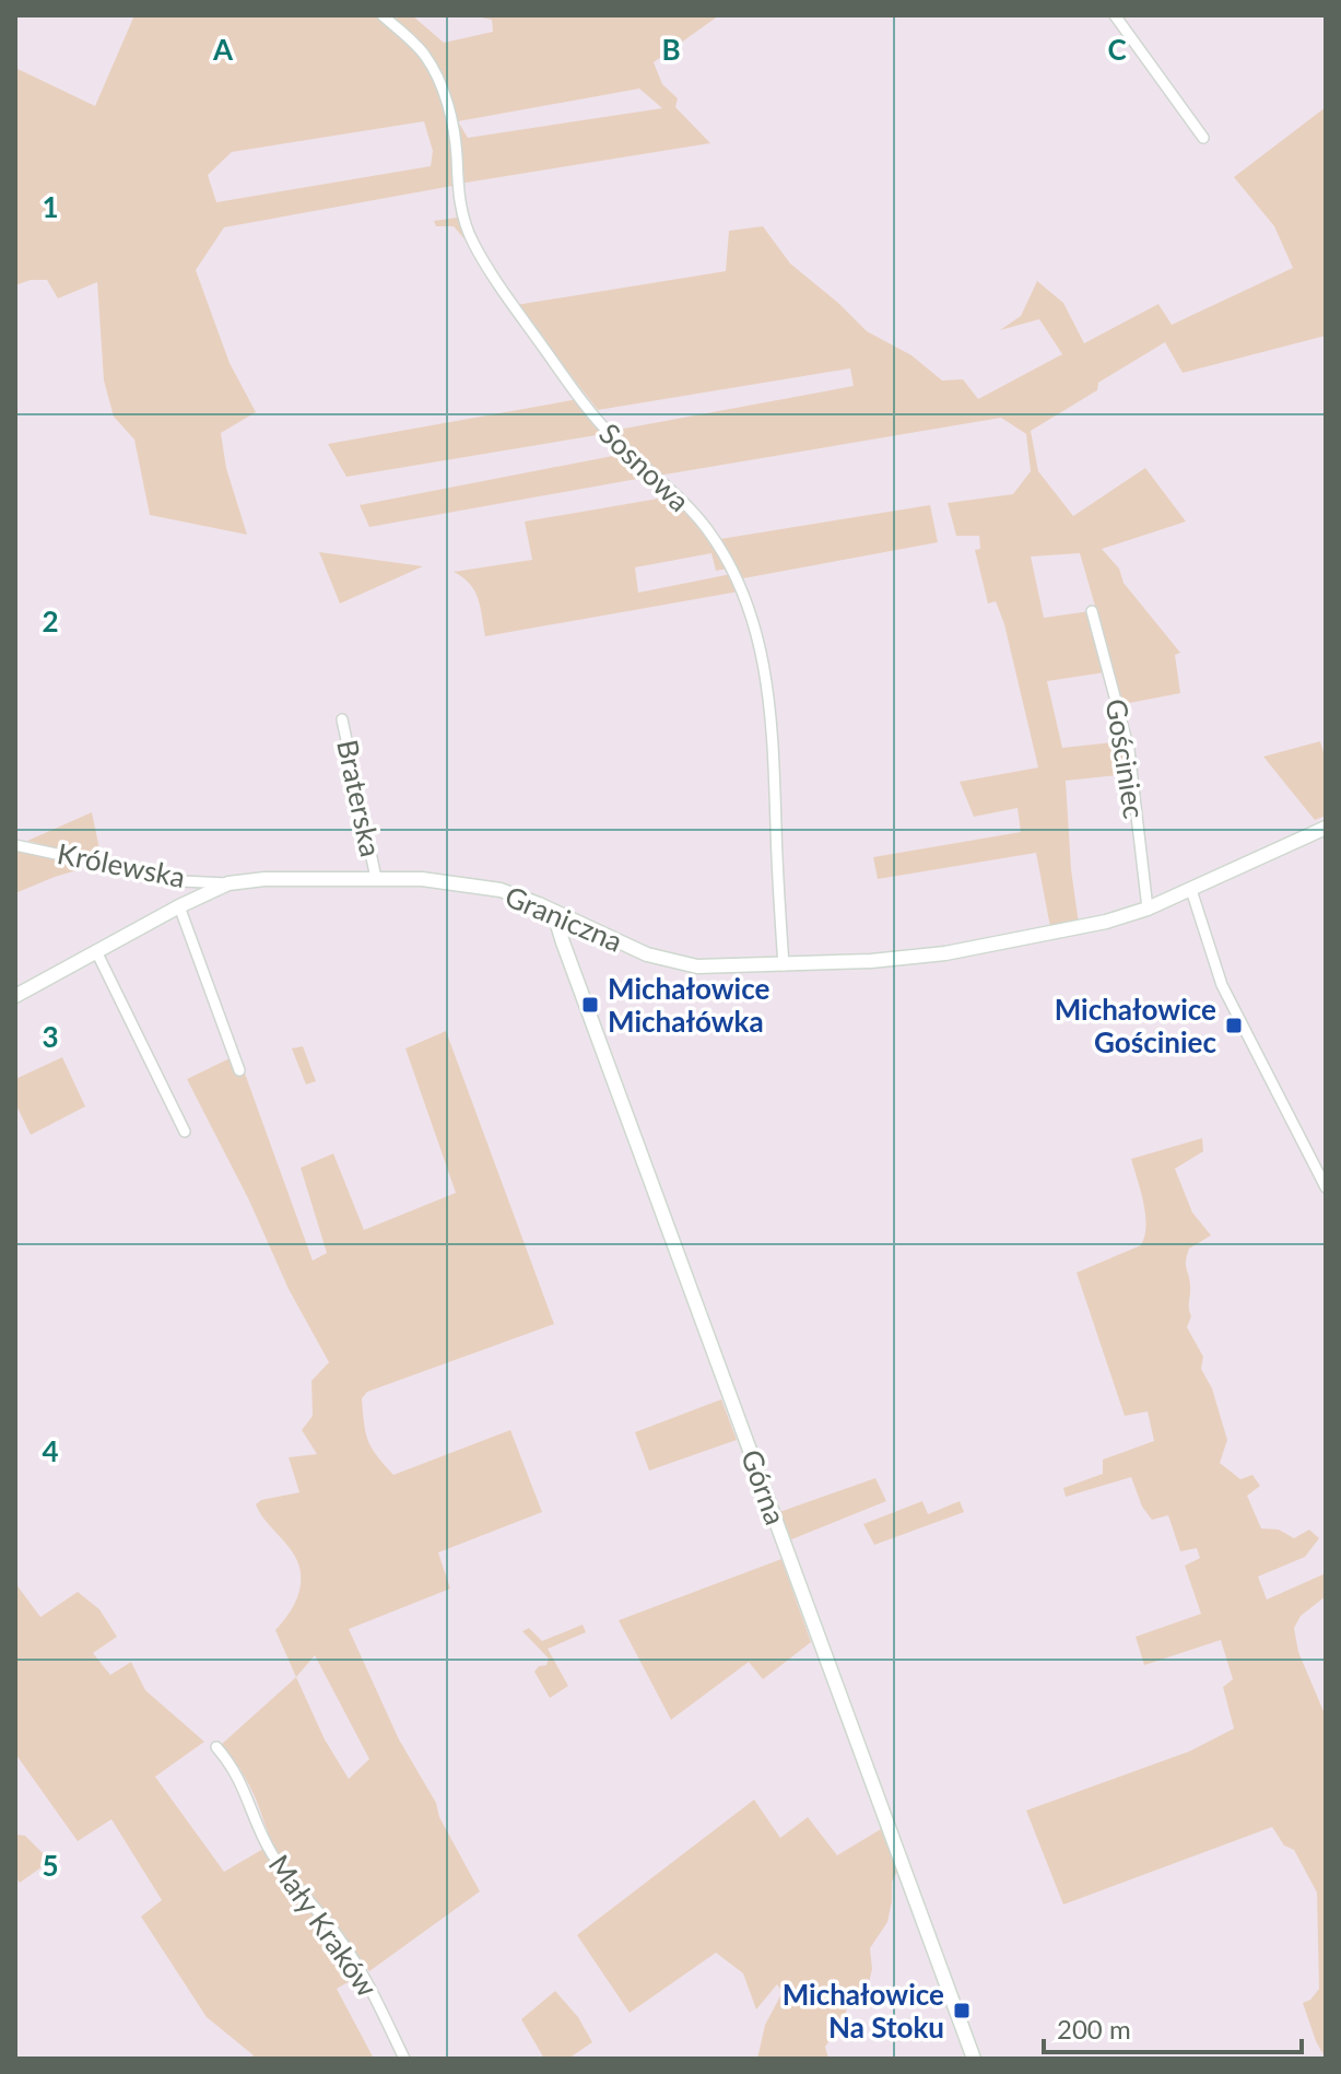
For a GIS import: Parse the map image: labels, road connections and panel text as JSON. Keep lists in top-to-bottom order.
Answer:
{
  "streets": {
    "street": [
      "Sosnowa",
      "Gościniec",
      "Braterska",
      "Królewska",
      "Graniczna",
      "Górna",
      "Mały Kraków"
    ]
  },
  "crossings": [
    ["Sosnowa", "Graniczna"],
    ["Gościniec", "Graniczna"],
    ["Braterska", "Graniczna"],
    ["Królewska", "Graniczna"],
    ["Graniczna", "Górna"]
  ],
  "places": {
    "transit": ["Michałowice Michałówka", "Michałowice Gościniec", "Michałowice Na Stoku"]
  },
  "scale_bar": "200 m",
  "grid": {
    "columns": ["A", "B", "C"],
    "rows": [
      "1",
      "2",
      "3",
      "4",
      "5"
    ]
  }
}
